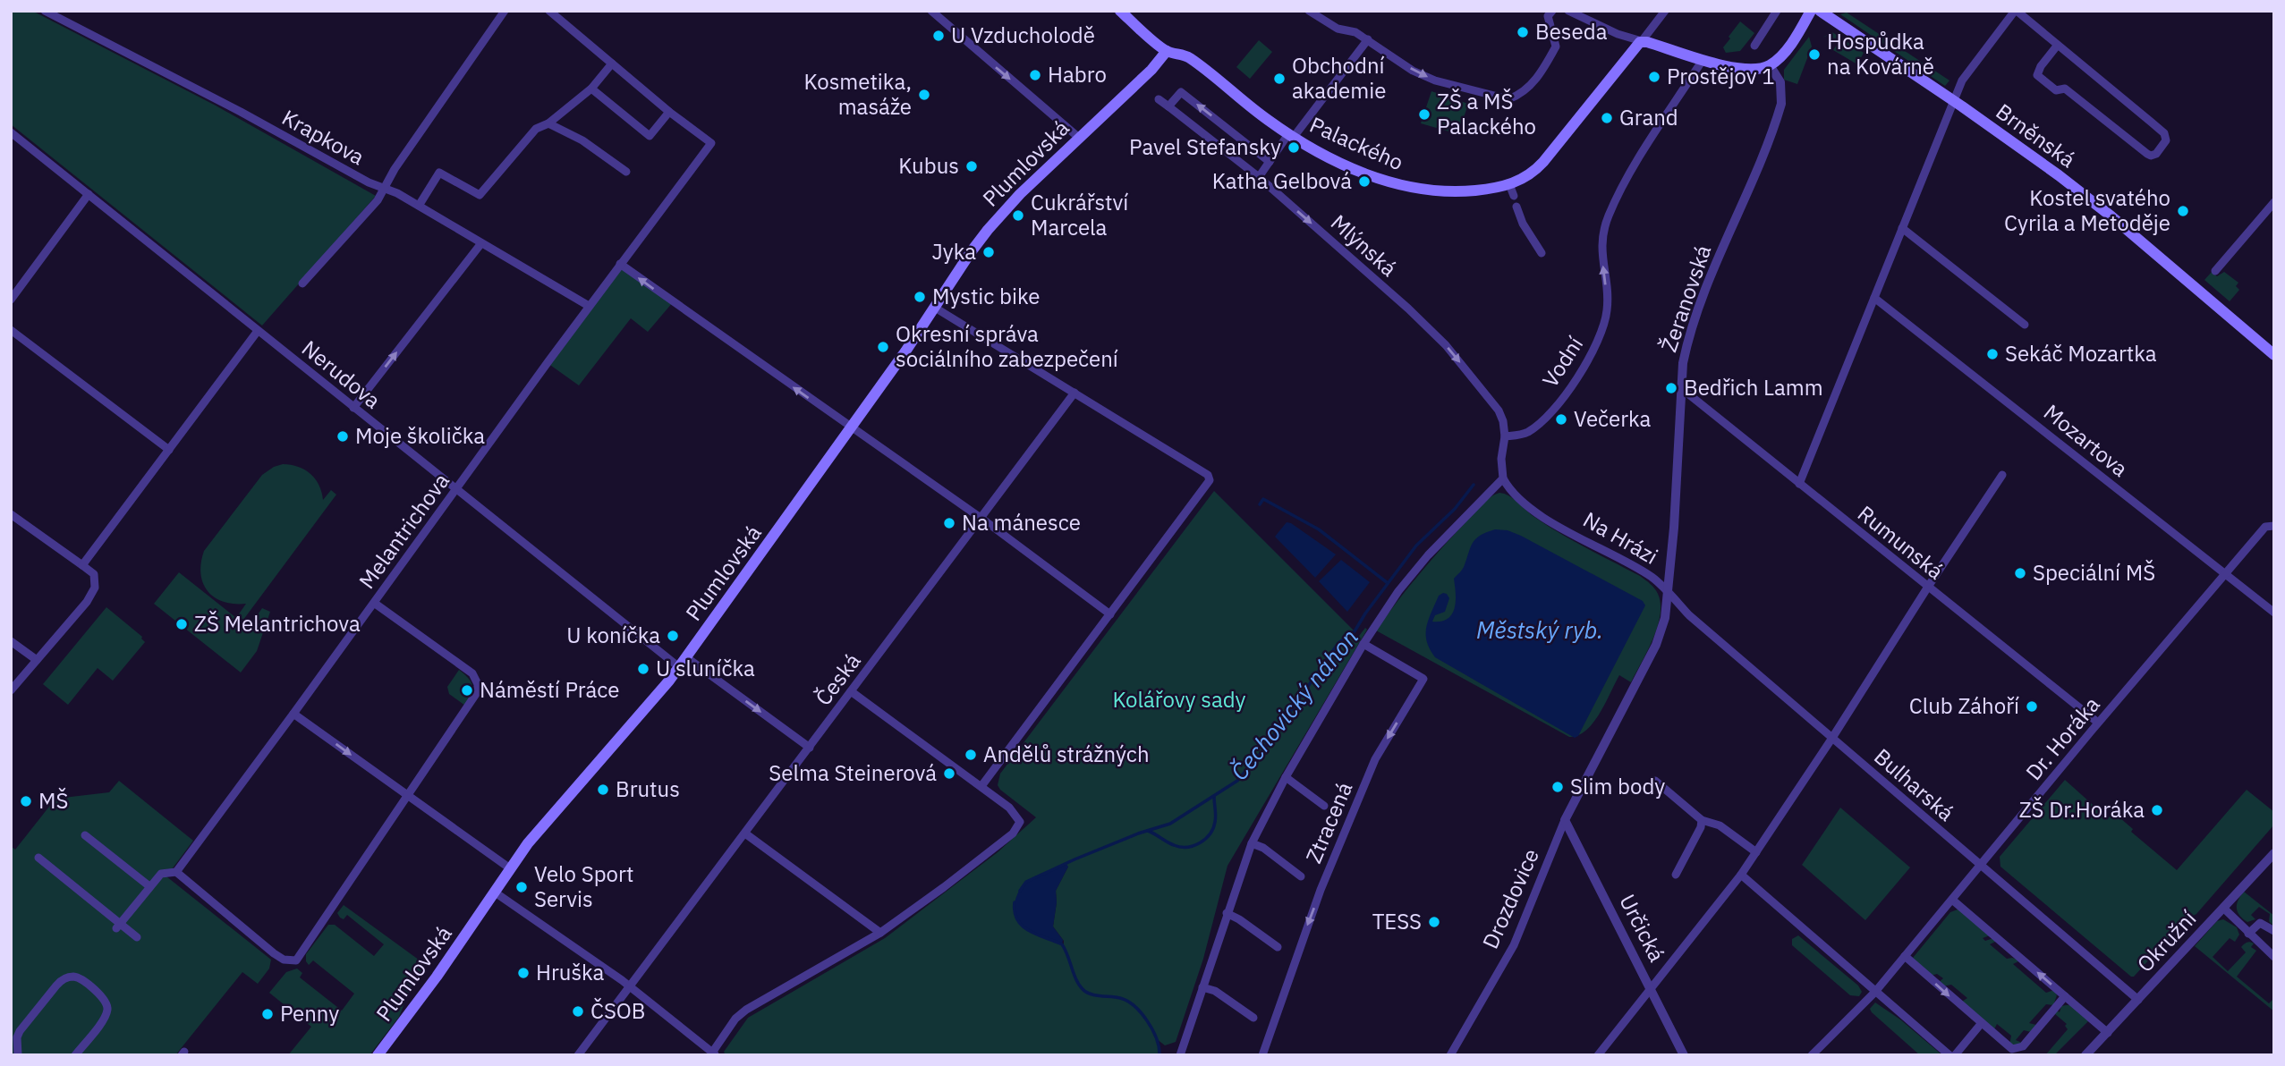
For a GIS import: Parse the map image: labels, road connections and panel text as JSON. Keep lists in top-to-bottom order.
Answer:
{
  "streets": {
    "main road": ["Brněnská", "Palackého", "Plumlovská"],
    "street": [
      "Krapkova",
      "Mlýnská",
      "Žeranovská",
      "Vodní",
      "Nerudova",
      "Mozartova",
      "Melantrichova",
      "Na Hrázi",
      "Rumunská",
      "Česká",
      "Dr. Horáka",
      "Bulharská",
      "Ztracená",
      "Drozdovice",
      "Určická",
      "Okružní"
    ]
  },
  "crossings": [
    ["Krapkova", "Melantrichova"],
    ["Palackého", "Plumlovská"],
    ["Plumlovská", "Nerudova"],
    ["Mlýnská", "Vodní"],
    ["Žeranovská", "Na Hrázi"],
    ["Žeranovská", "Rumunská"],
    ["Žeranovská", "Bulharská"],
    ["Nerudova", "Melantrichova"],
    ["Nerudova", "Česká"],
    ["Mozartova", "Dr. Horáka"],
    ["Na Hrázi", "Bulharská"],
    ["Na Hrázi", "Drozdovice"],
    ["Rumunská", "Dr. Horáka"],
    ["Dr. Horáka", "Bulharská"],
    ["Bulharská", "Okružní"],
    ["Drozdovice", "Určická"]
  ],
  "one_way": ["Mlýnská", "Vodní", "Ztracená"],
  "water": ["Městský ryb.", "Čechovický náhon"],
  "parks": ["Kolářovy sady"],
  "places": [
    "Beseda",
    "U Vzducholodě",
    "Hospůdka na Kovárně",
    "Habro",
    "Prostějov 1",
    "Obchodní akademie",
    "Kosmetika, masáže",
    "ZŠ a MŠ Palackého",
    "Grand",
    "Pavel Stefansky",
    "Kubus",
    "Katha Gelbová",
    "Kostel svatého Cyrila a Metoděje",
    "Cukrářství Marcela",
    "Jyka",
    "Mystic bike",
    "Okresní správa sociálního zabezpečení",
    "Sekáč Mozartka",
    "Bedřich Lamm",
    "Večerka",
    "Moje školička",
    "Na mánesce",
    "Speciální MŠ",
    "ZŠ Melantrichova",
    "U koníčka",
    "U sluníčka",
    "Náměstí Práce",
    "Club Záhoří",
    "Andělů strážných",
    "Selma Steinerová",
    "Slim body",
    "Brutus",
    "MŠ",
    "ZŠ Dr.Horáka",
    "Velo Sport Servis",
    "TESS",
    "Hruška",
    "ČSOB",
    "Penny"
  ]
}
